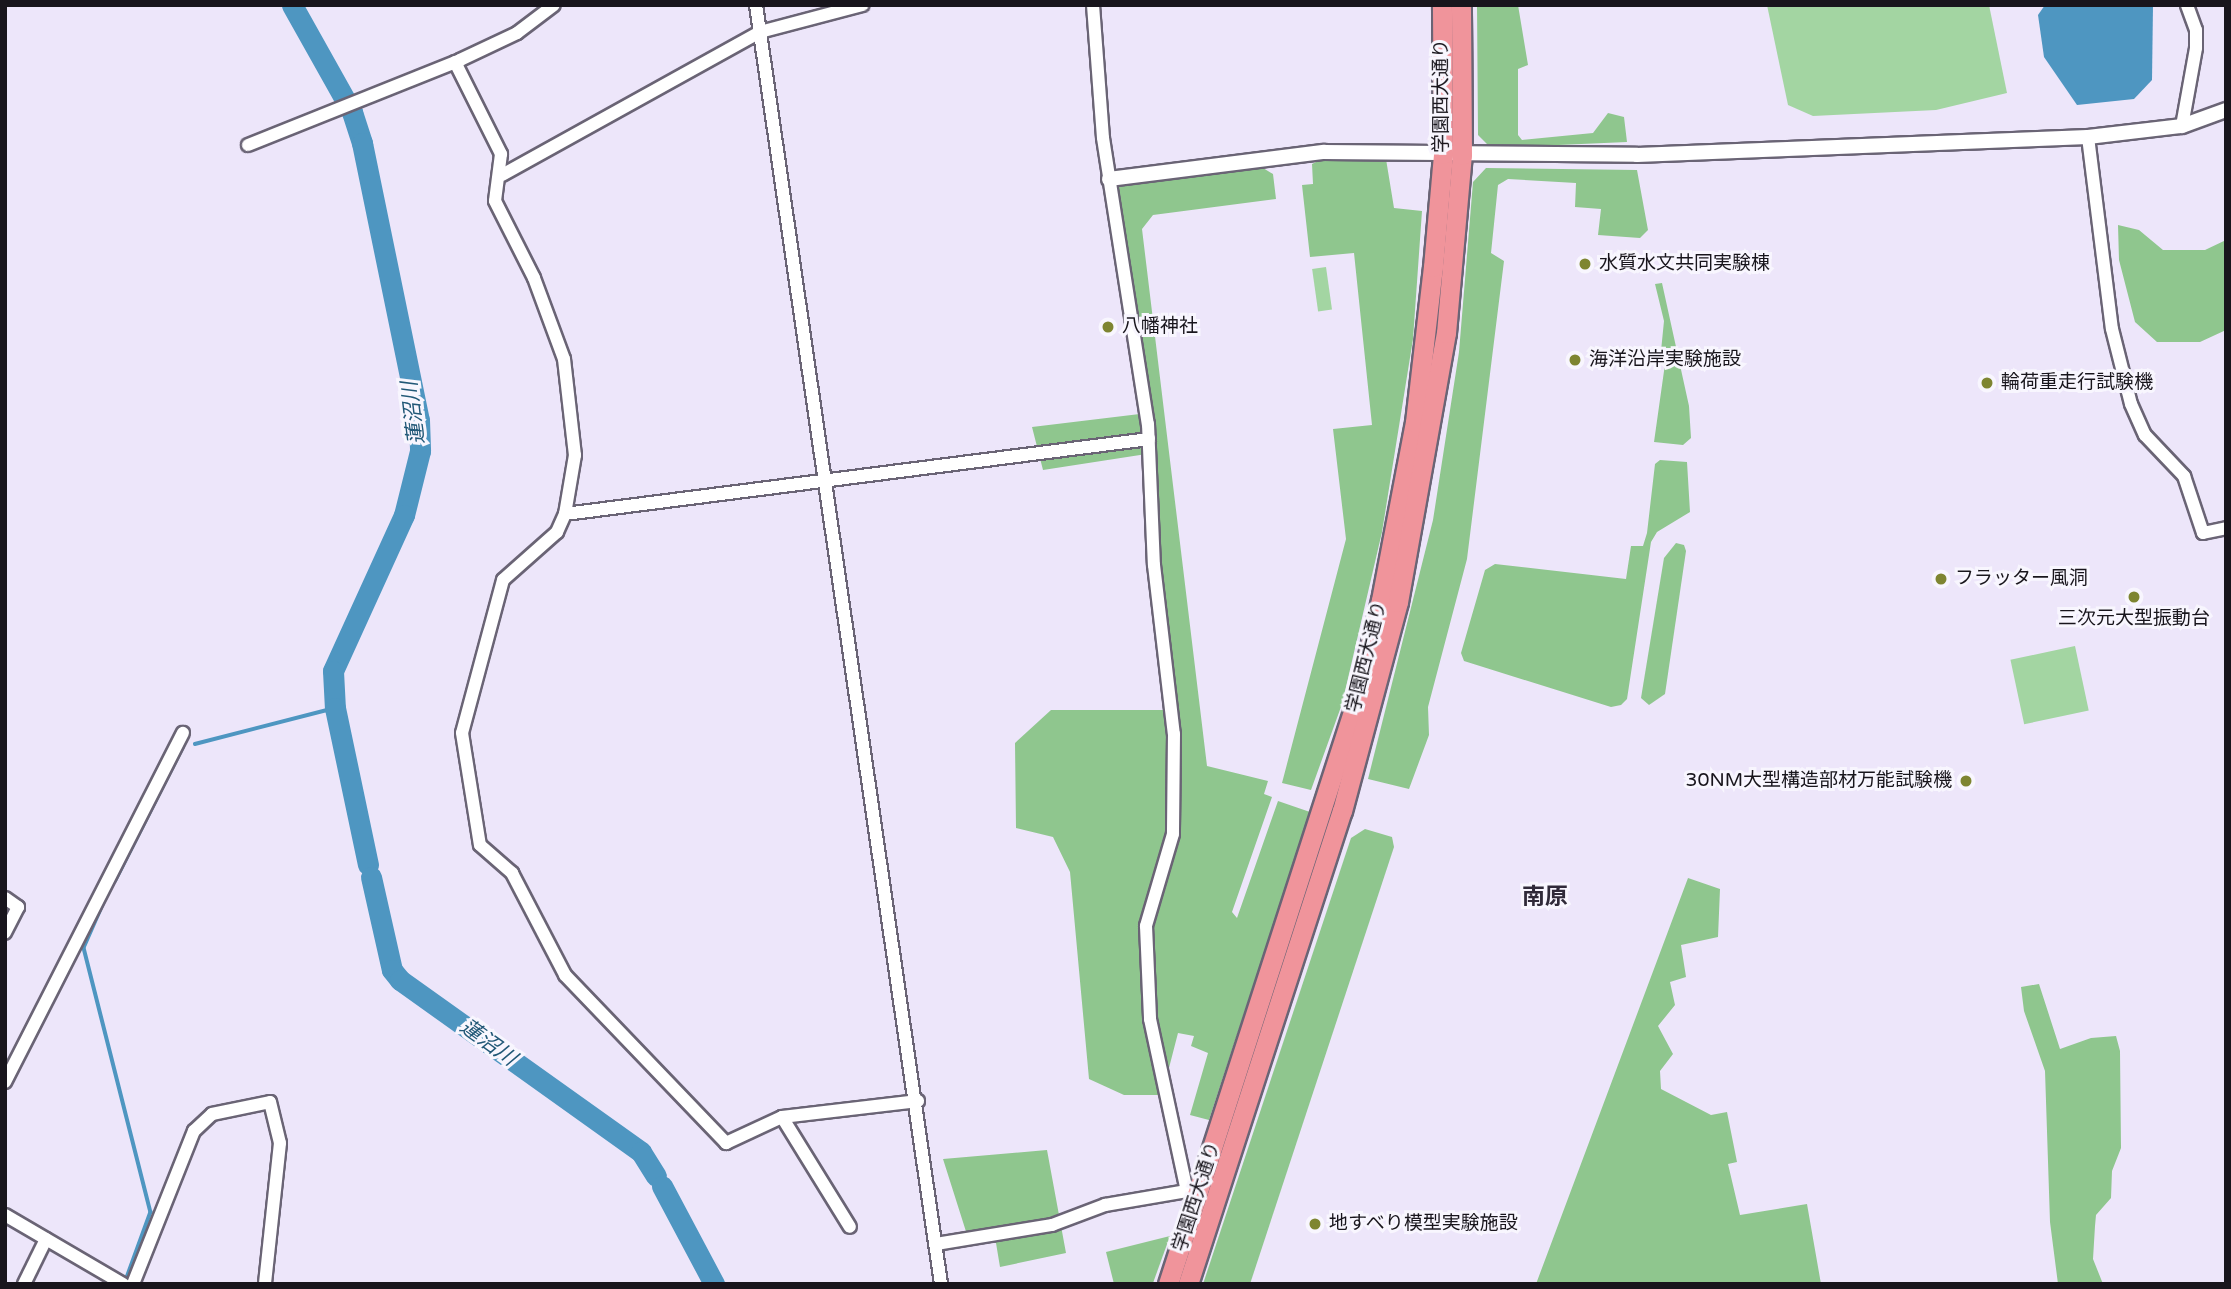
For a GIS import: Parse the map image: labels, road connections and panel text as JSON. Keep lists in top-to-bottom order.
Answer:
{
  "streets": {
    "highway": ["学園西大通り"]
  },
  "districts": ["南原"],
  "water": ["蓮沼川"],
  "places": [
    "水質水文共同実験棟",
    "八幡神社",
    "海洋沿岸実験施設",
    "輪荷重走行試験機",
    "フラッター風洞",
    "三次元大型振動台",
    "30NM大型構造部材万能試験機",
    "地すべり模型実験施設"
  ]
}
